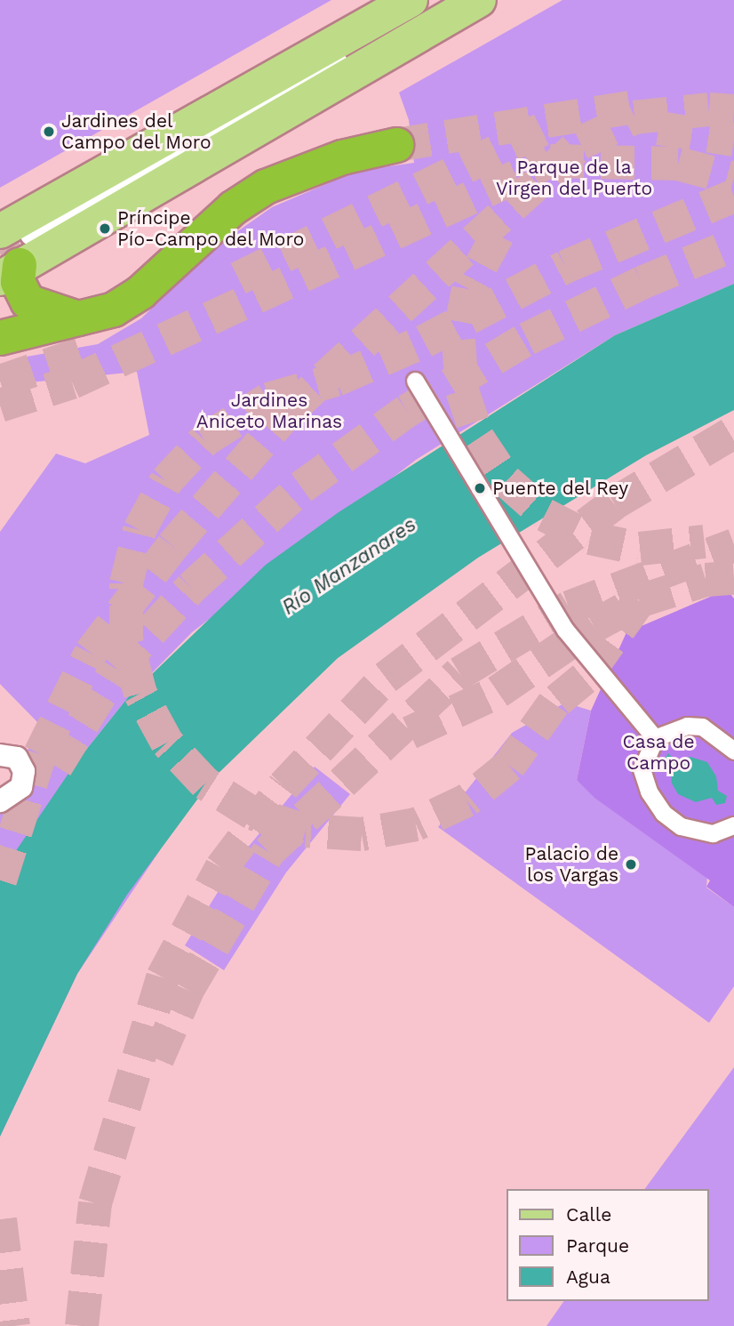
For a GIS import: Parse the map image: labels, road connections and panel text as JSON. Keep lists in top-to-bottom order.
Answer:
{
  "water": ["Río Manzanares"],
  "parks": ["Parque de la Virgen del Puerto", "Jardines Aniceto Marinas", "Casa de Campo"],
  "places": [
    "Jardines del Campo del Moro",
    "Príncipe Pío-Campo del Moro",
    "Puente del Rey",
    "Palacio de los Vargas"
  ],
  "legend": ["Calle", "Parque", "Agua"]
}
